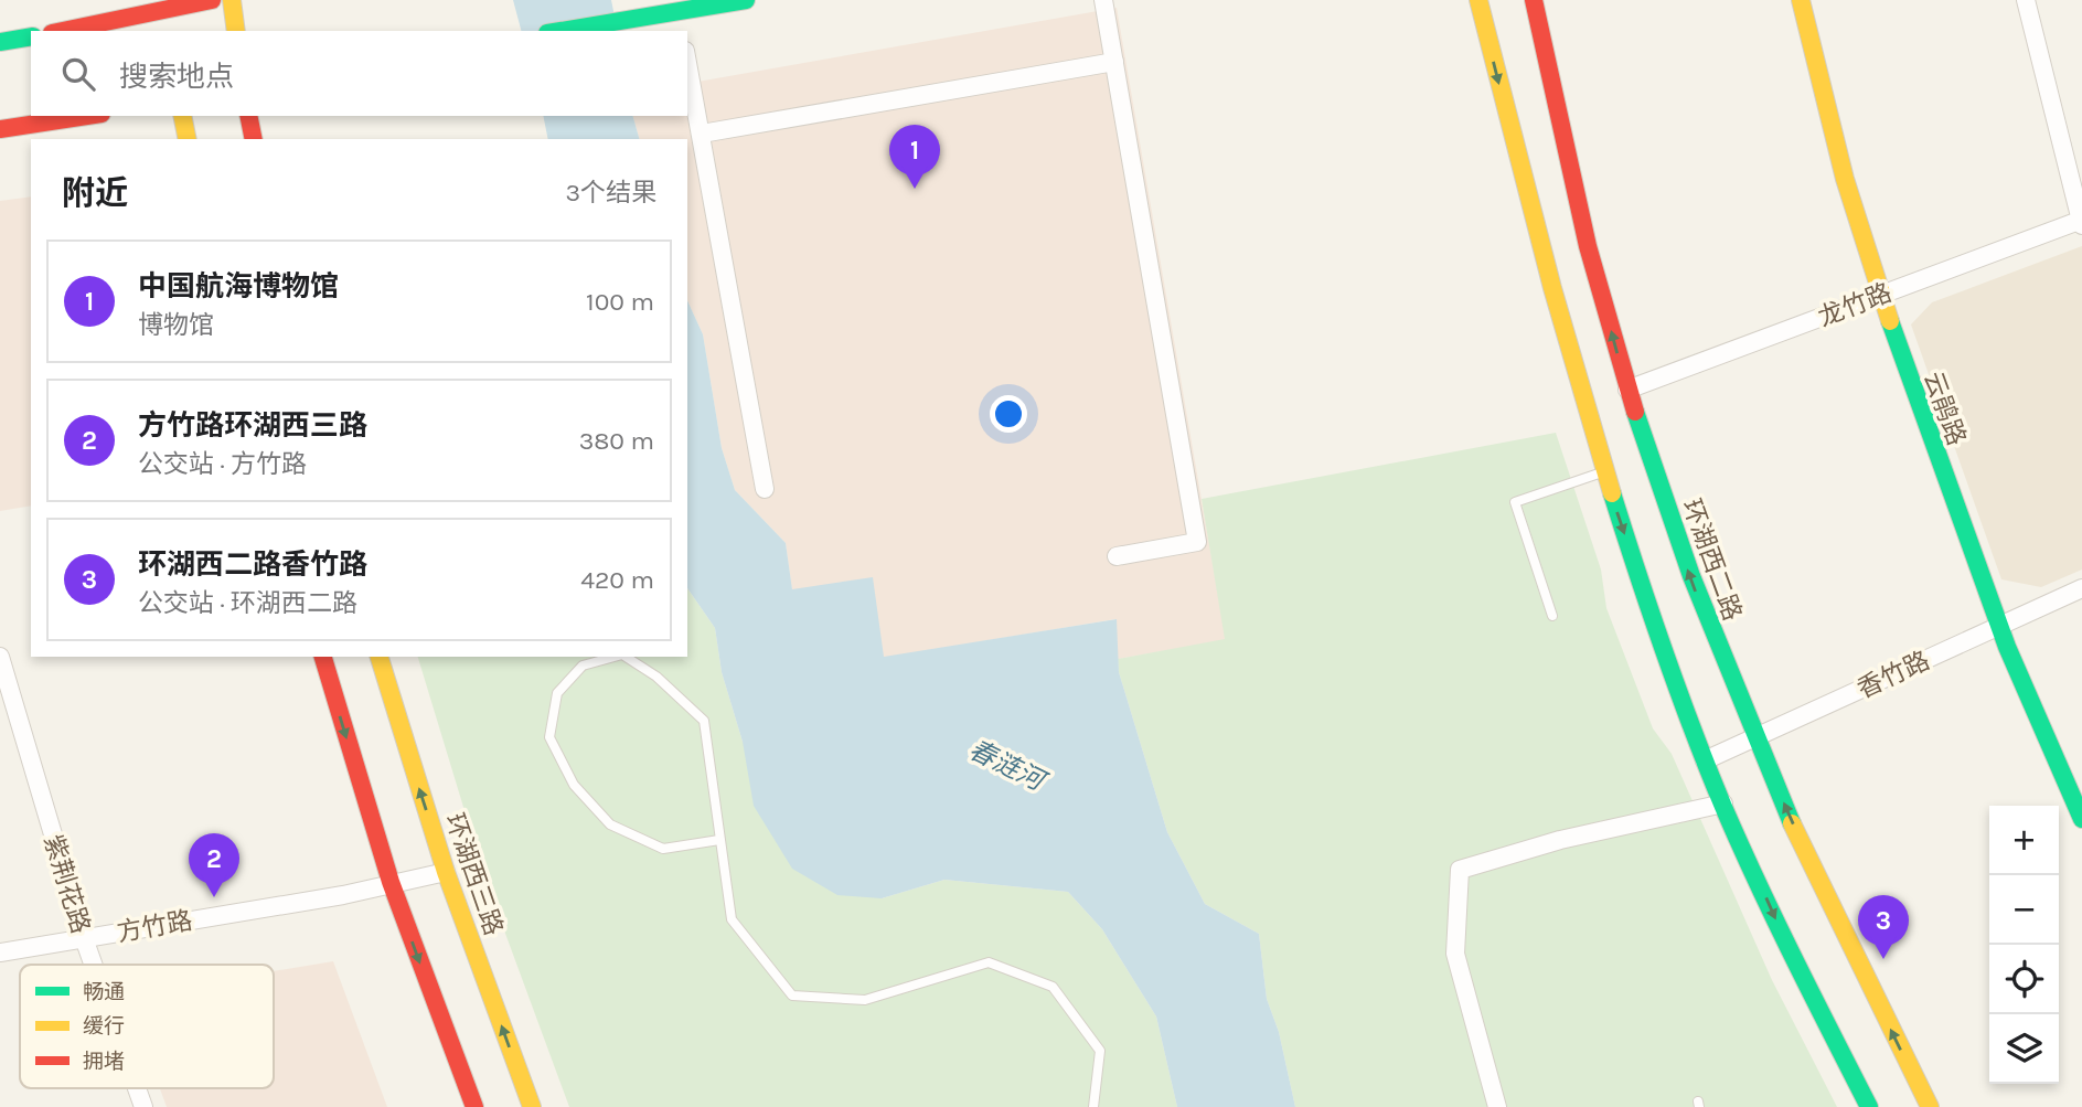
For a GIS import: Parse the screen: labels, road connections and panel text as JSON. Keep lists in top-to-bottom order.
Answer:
{
  "streets": {
    "main road": ["云鹃路", "环湖西二路", "环湖西三路"],
    "street": [
      "龙竹路",
      "香竹路",
      "紫荆花路",
      "方竹路"
    ]
  },
  "crossings": [
    ["龙竹路", "云鹃路"],
    ["龙竹路", "环湖西二路"],
    ["云鹃路", "香竹路"],
    ["环湖西二路", "香竹路"],
    ["环湖西三路", "方竹路"],
    ["紫荆花路", "方竹路"]
  ],
  "water": ["春涟河"],
  "legend": ["畅通", "缓行", "拥堵"],
  "page": {
    "search": "搜索地点",
    "pins": ["1", "2", "3"],
    "heading": ["附近", "3个结果"],
    "list": [
      {
        "mark": "1",
        "name": "中国航海博物馆",
        "note": "博物馆",
        "value": "100 m"
      },
      {
        "mark": "2",
        "name": "方竹路环湖西三路",
        "note": "公交站 · 方竹路",
        "value": "380 m"
      },
      {
        "mark": "3",
        "name": "环湖西二路香竹路",
        "note": "公交站 · 环湖西二路",
        "value": "420 m"
      }
    ],
    "map_buttons": ["+", "−"]
  }
}
